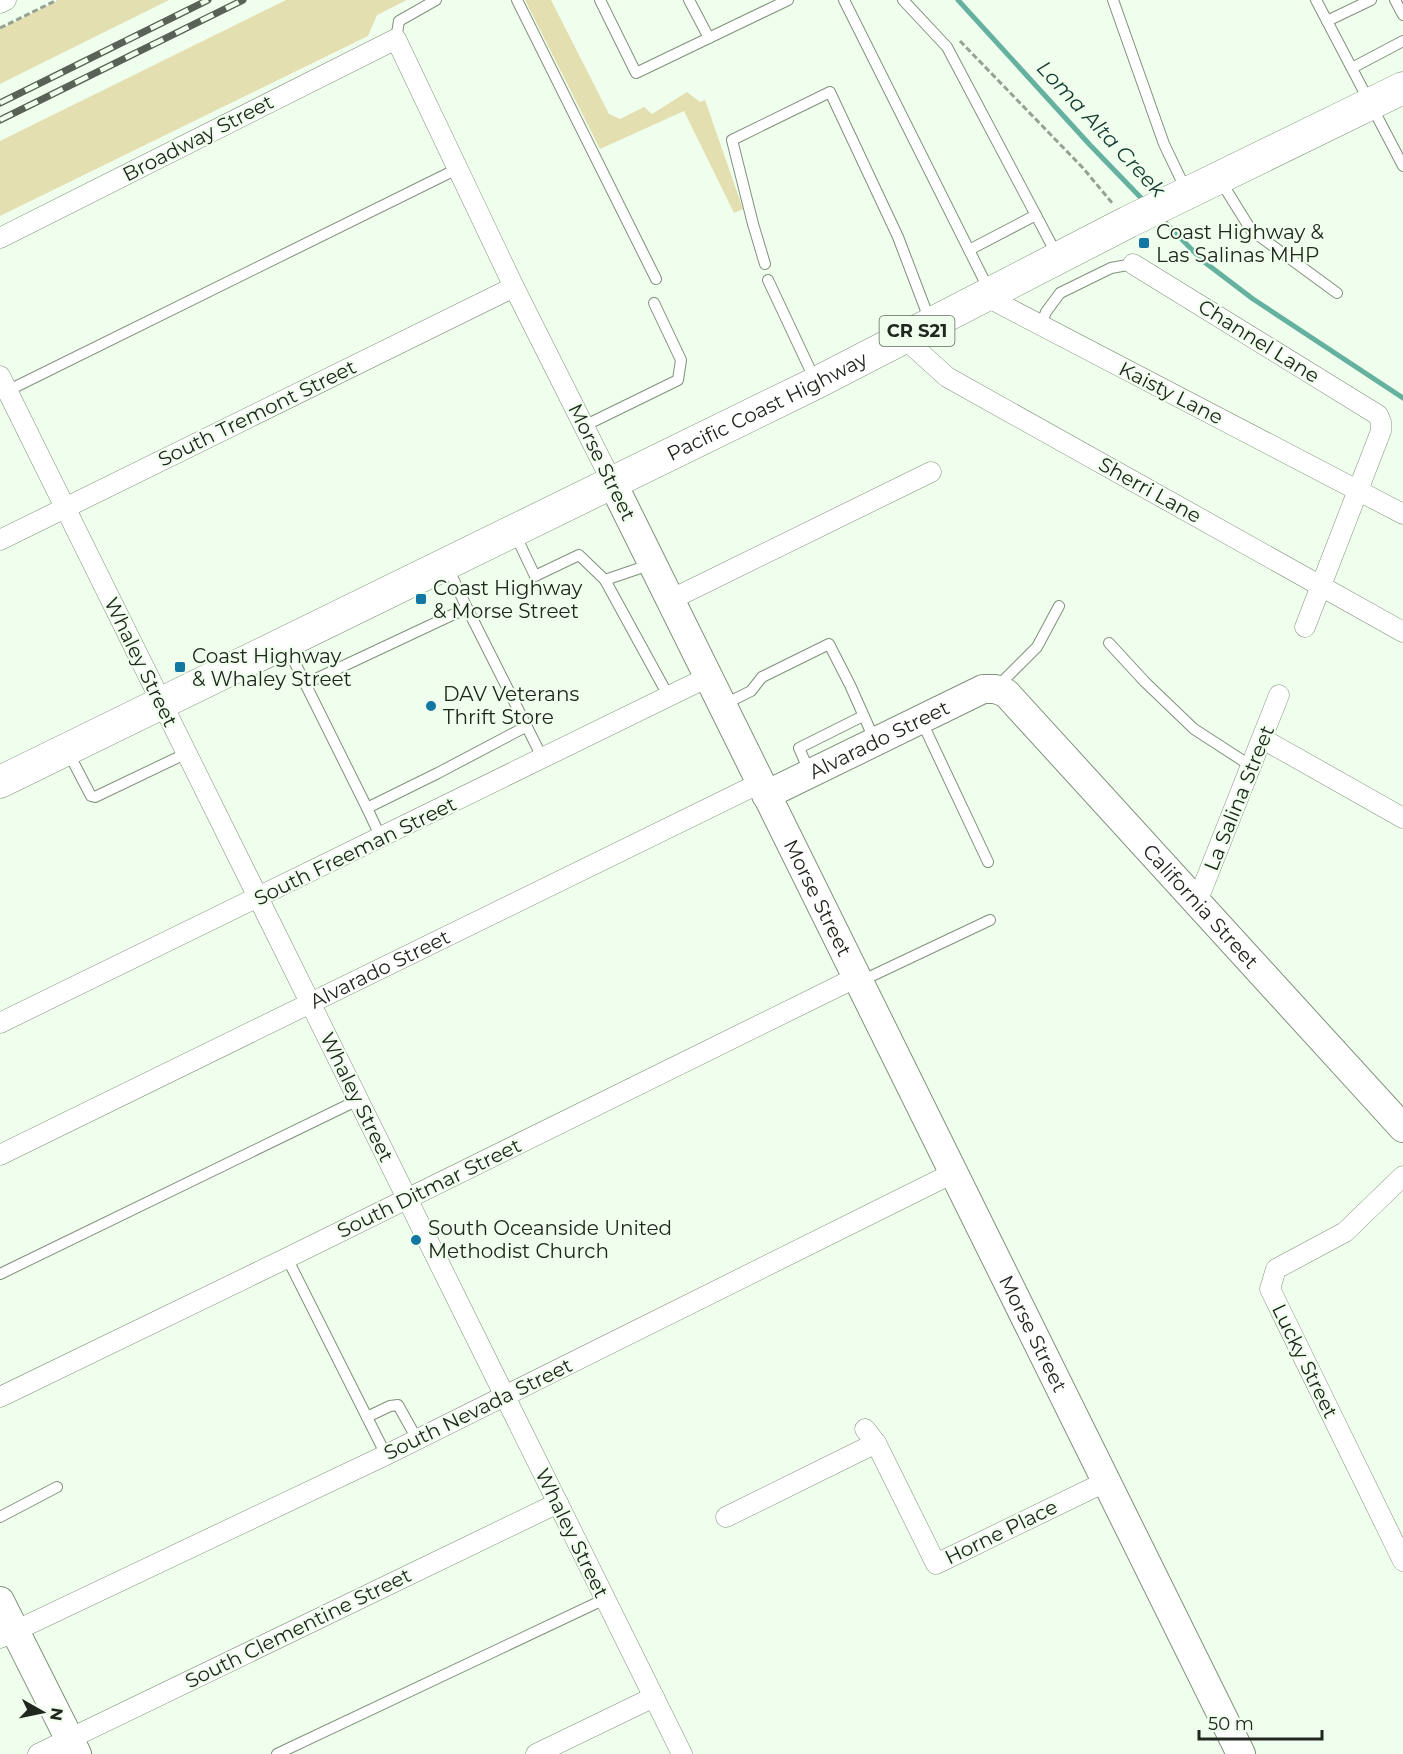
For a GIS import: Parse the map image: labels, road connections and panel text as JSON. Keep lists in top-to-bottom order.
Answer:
{
  "streets": {
    "main road": ["CR S21", "Pacific Coast Highway"],
    "street": [
      "Broadway Street",
      "Channel Lane",
      "Kaisty Lane",
      "South Tremont Street",
      "Morse Street",
      "Sherri Lane",
      "Whaley Street",
      "Alvarado Street",
      "La Salina Street",
      "South Freeman Street",
      "California Street",
      "South Ditmar Street",
      "Lucky Street",
      "South Nevada Street",
      "Horne Place",
      "South Clementine Street"
    ]
  },
  "crossings": [
    ["Broadway Street", "Morse Street"],
    ["CR S21", "Pacific Coast Highway"],
    ["CR S21", "Morse Street"],
    ["CR S21", "Whaley Street"],
    ["Channel Lane", "Kaisty Lane"],
    ["Kaisty Lane", "Pacific Coast Highway"],
    ["Pacific Coast Highway", "Morse Street"],
    ["Pacific Coast Highway", "Sherri Lane"],
    ["South Tremont Street", "Morse Street"],
    ["South Tremont Street", "Whaley Street"],
    ["Morse Street", "Alvarado Street"],
    ["Morse Street", "South Freeman Street"],
    ["Morse Street", "South Ditmar Street"],
    ["Morse Street", "South Nevada Street"],
    ["Morse Street", "Horne Place"],
    ["Whaley Street", "Alvarado Street"],
    ["Whaley Street", "South Freeman Street"],
    ["Whaley Street", "South Ditmar Street"],
    ["Whaley Street", "South Nevada Street"],
    ["Whaley Street", "South Clementine Street"],
    ["Alvarado Street", "California Street"],
    ["La Salina Street", "California Street"]
  ],
  "water": ["Loma Alta Creek"],
  "places": {
    "transit": ["Coast Highway & Las Salinas MHP", "Coast Highway & Morse Street", "Coast Highway & Whaley Street"],
    "other": ["DAV Veterans Thrift Store", "South Oceanside United Methodist Church"]
  },
  "scale_bar": "50 m",
  "north": "right"
}
